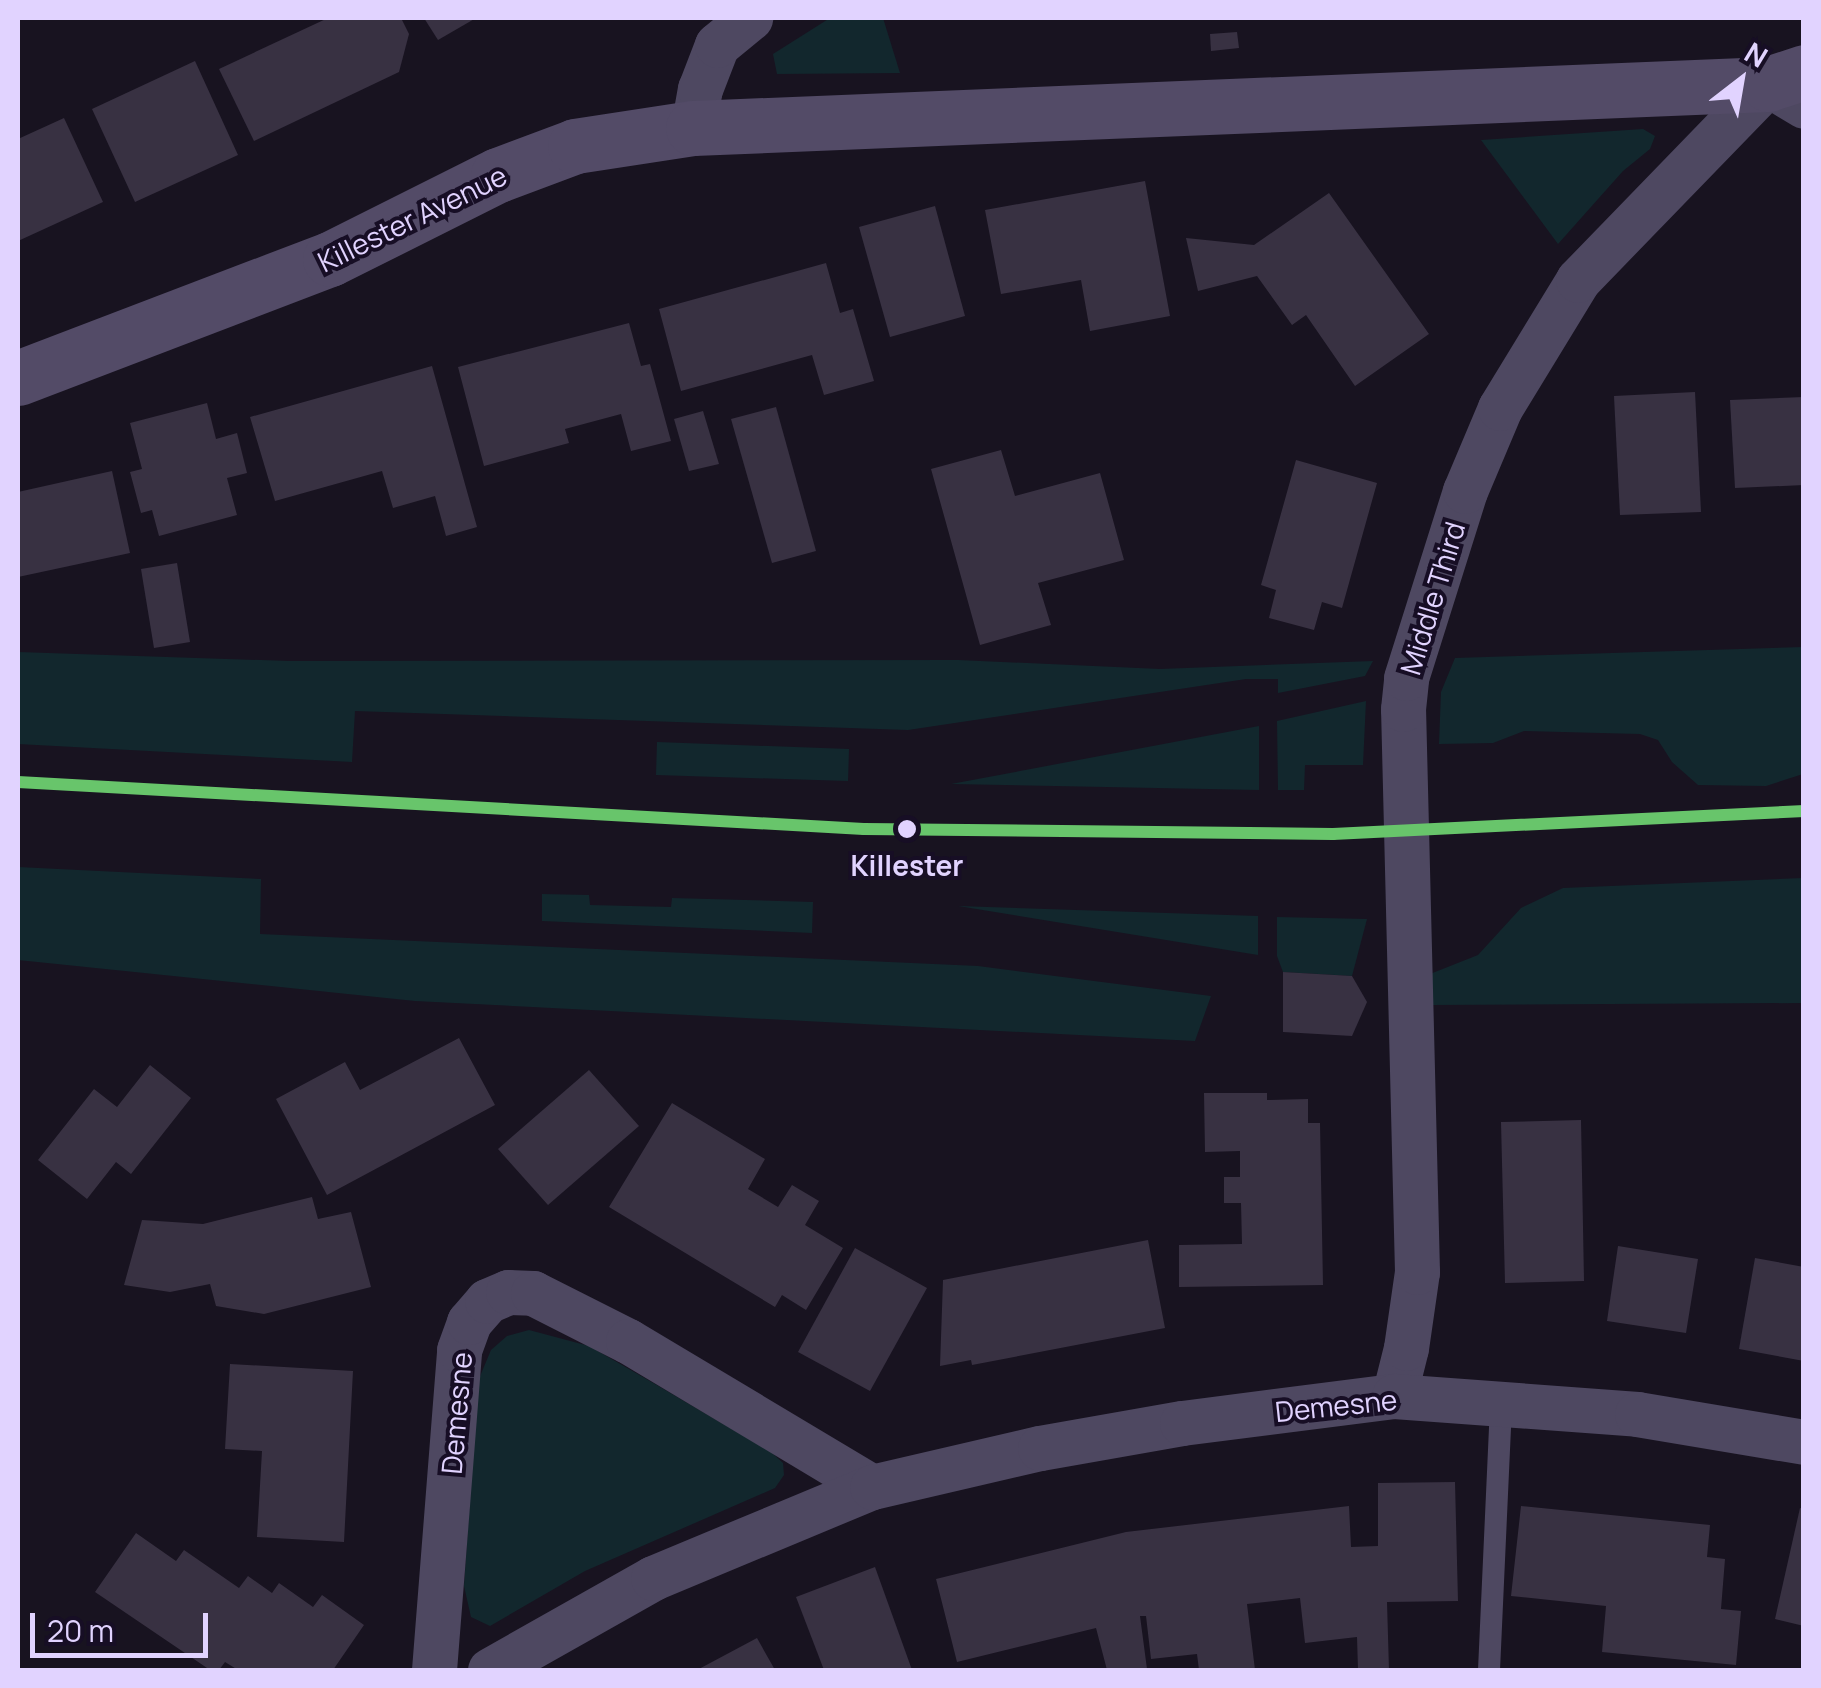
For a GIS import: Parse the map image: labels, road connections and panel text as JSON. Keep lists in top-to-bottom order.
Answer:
{
  "streets": {
    "street": ["Killester Avenue", "Middle Third", "Demesne"]
  },
  "crossings": [
    ["Killester Avenue", "Middle Third"],
    ["Middle Third", "Demesne"]
  ],
  "places": ["Killester"],
  "scale_bar": "20 m",
  "north": "top right"
}
